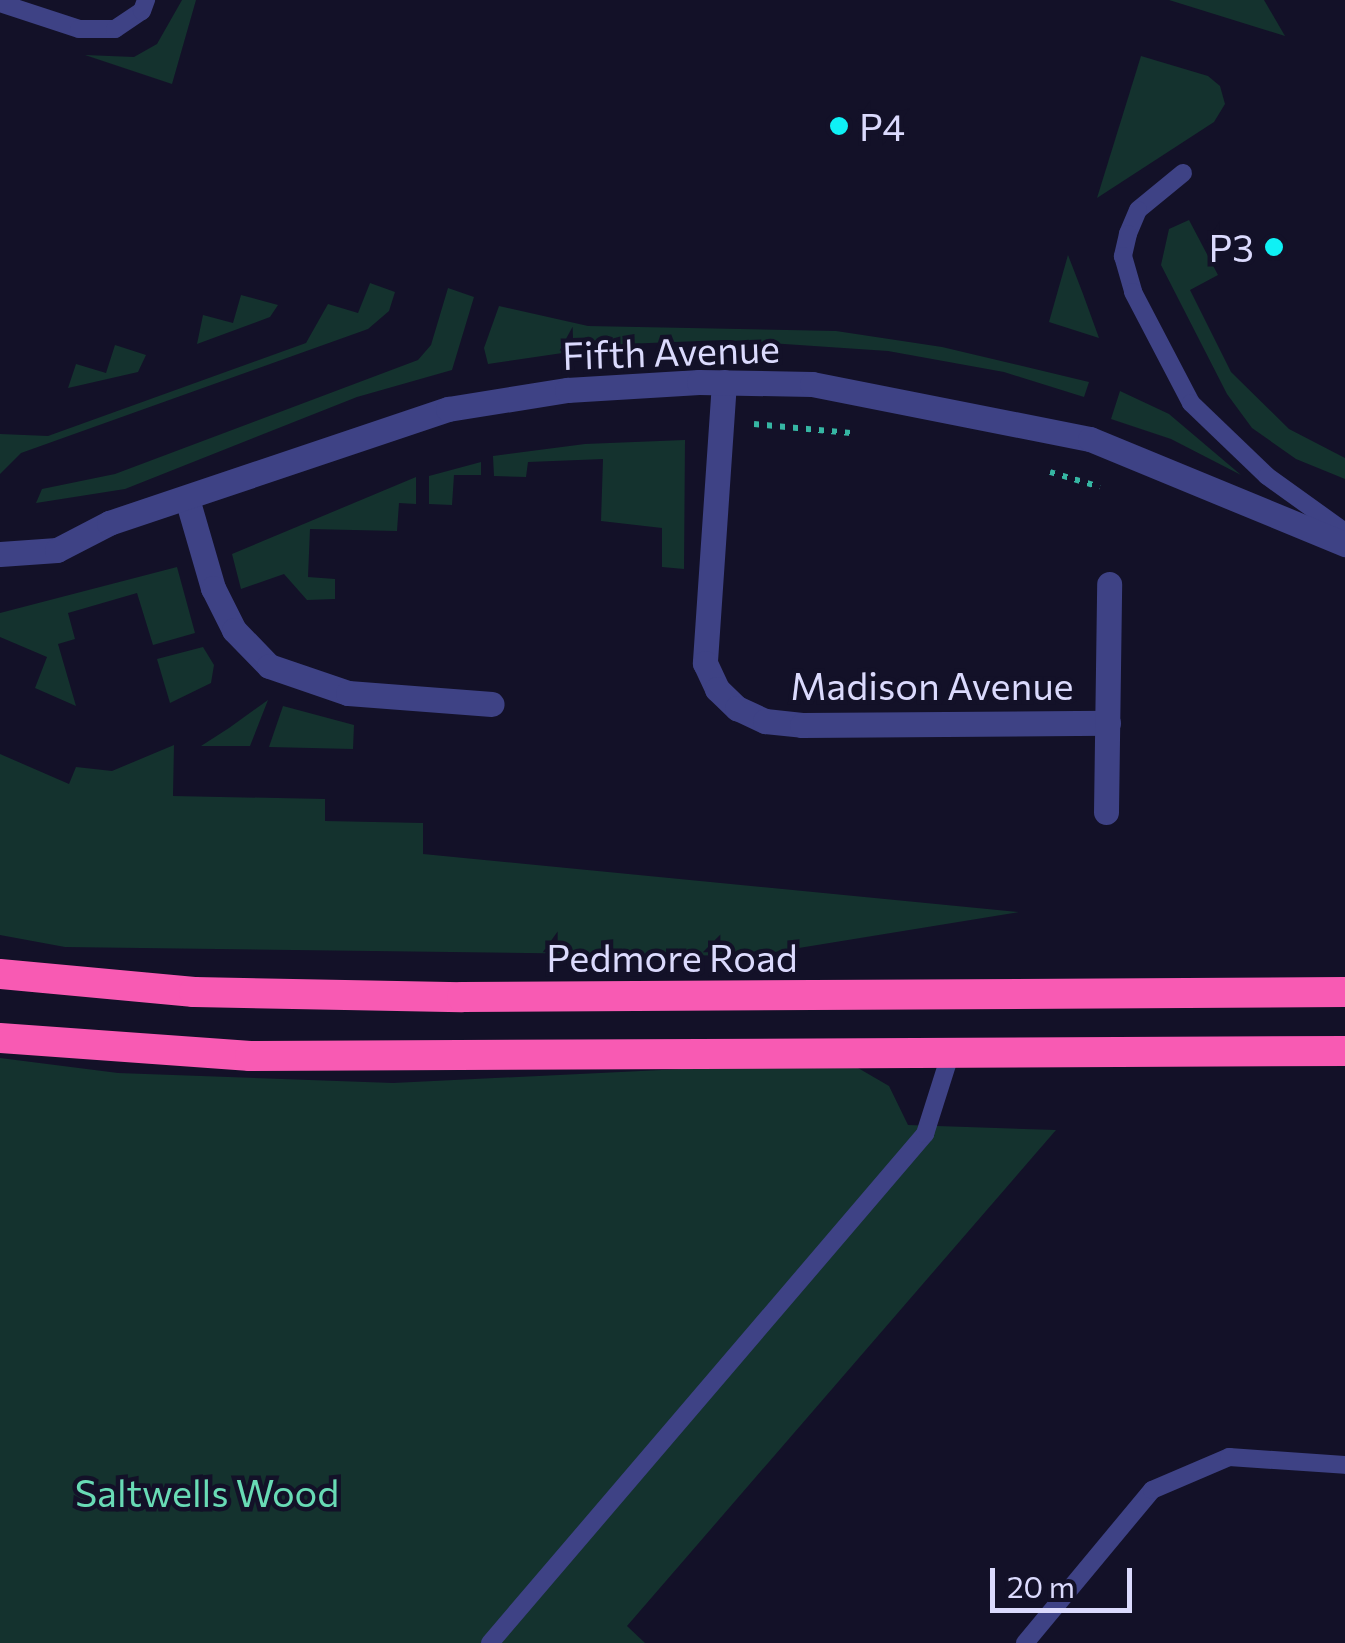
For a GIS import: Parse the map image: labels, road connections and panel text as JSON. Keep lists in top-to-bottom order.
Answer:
{
  "streets": {
    "highway": ["Pedmore Road"],
    "street": ["Fifth Avenue", "Madison Avenue"]
  },
  "crossings": [
    ["Fifth Avenue", "Madison Avenue"]
  ],
  "parks": ["Saltwells Wood"],
  "places": ["P4", "P3"],
  "scale_bar": "20 m"
}
